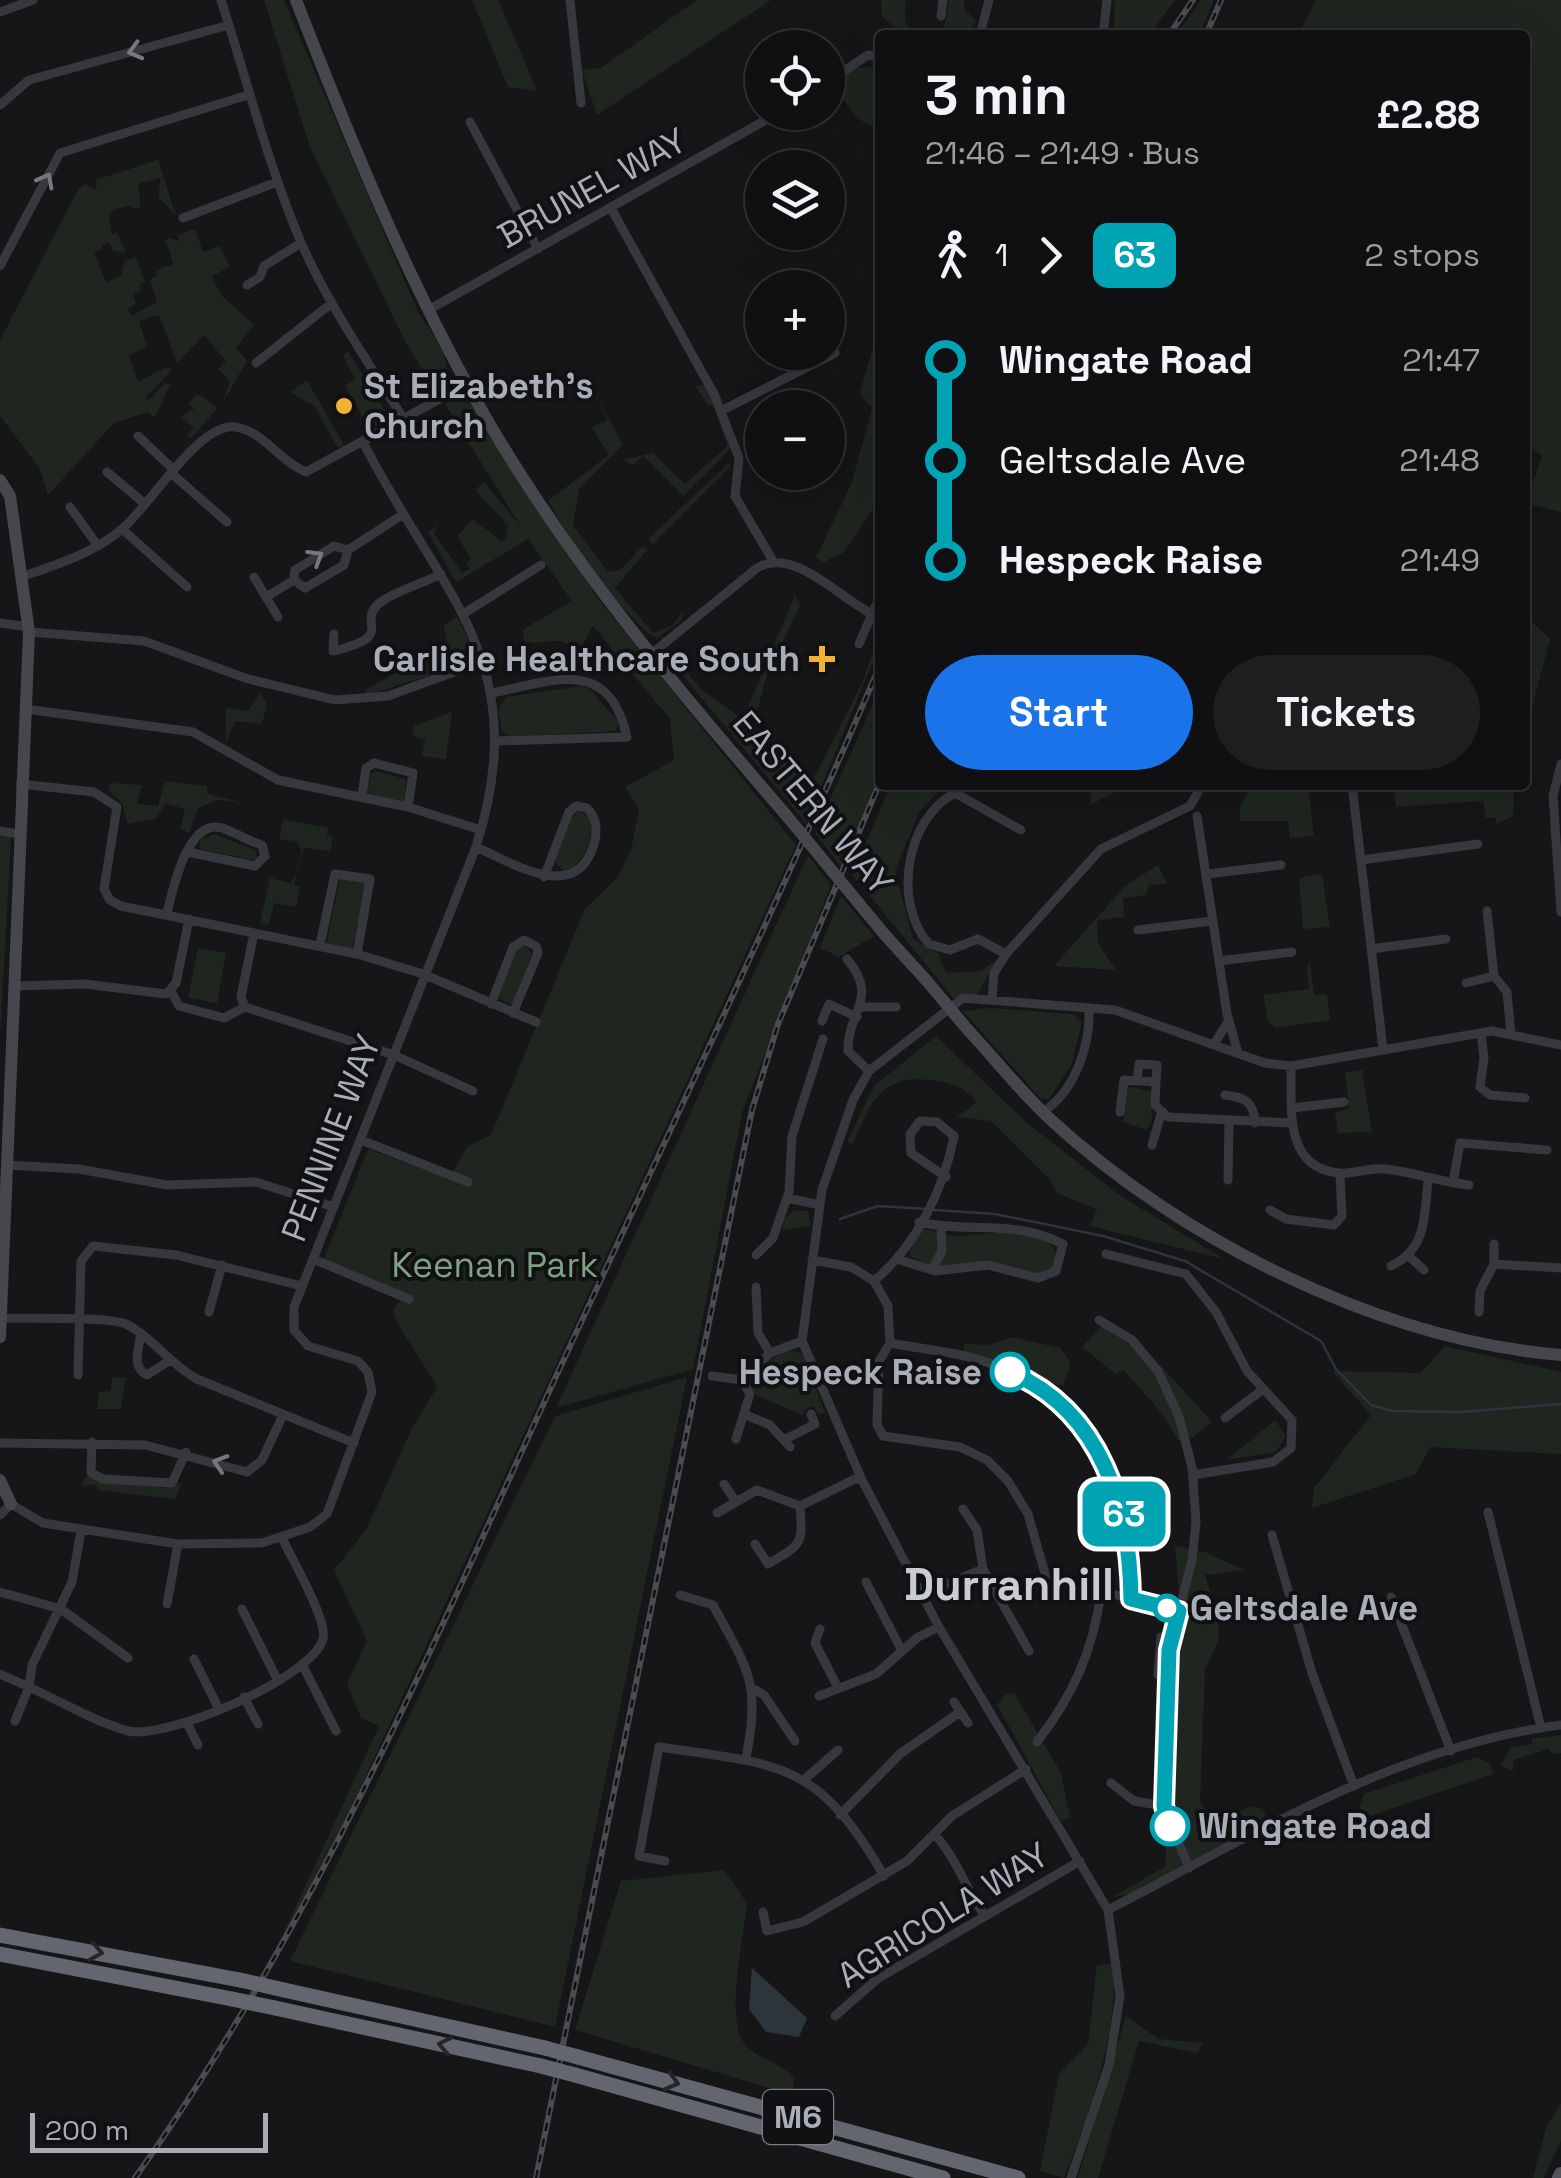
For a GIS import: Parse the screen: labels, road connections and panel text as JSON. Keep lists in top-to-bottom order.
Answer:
{
  "streets": {
    "highway": ["M6"],
    "street": [
      "BRUNEL WAY",
      "EASTERN WAY",
      "PENNINE WAY",
      "AGRICOLA WAY"
    ]
  },
  "crossings": [
    ["BRUNEL WAY", "EASTERN WAY"]
  ],
  "districts": ["Durranhill"],
  "parks": ["Keenan Park"],
  "places": {
    "other": [
      "St Elizabeth's Church",
      "Hespeck Raise",
      "Geltsdale Ave",
      "Wingate Road"
    ],
    "health": ["Carlisle Healthcare South"]
  },
  "lines": ["bus line 63"],
  "scale_bar": "200 m",
  "page": {
    "on_map": "63",
    "map_buttons": ["+", "−"],
    "heading": ["3 min", "21:46 – 21:49 · Bus", "£2.88"],
    "legs": ["1", "63", "2 stops"],
    "list": [
      {
        "name": "Wingate Road",
        "value": "21:47"
      },
      {
        "name": "Geltsdale Ave",
        "value": "21:48"
      },
      {
        "name": "Hespeck Raise",
        "value": "21:49"
      }
    ],
    "buttons": ["Start", "Tickets"],
    "scale": "200 m"
  }
}
